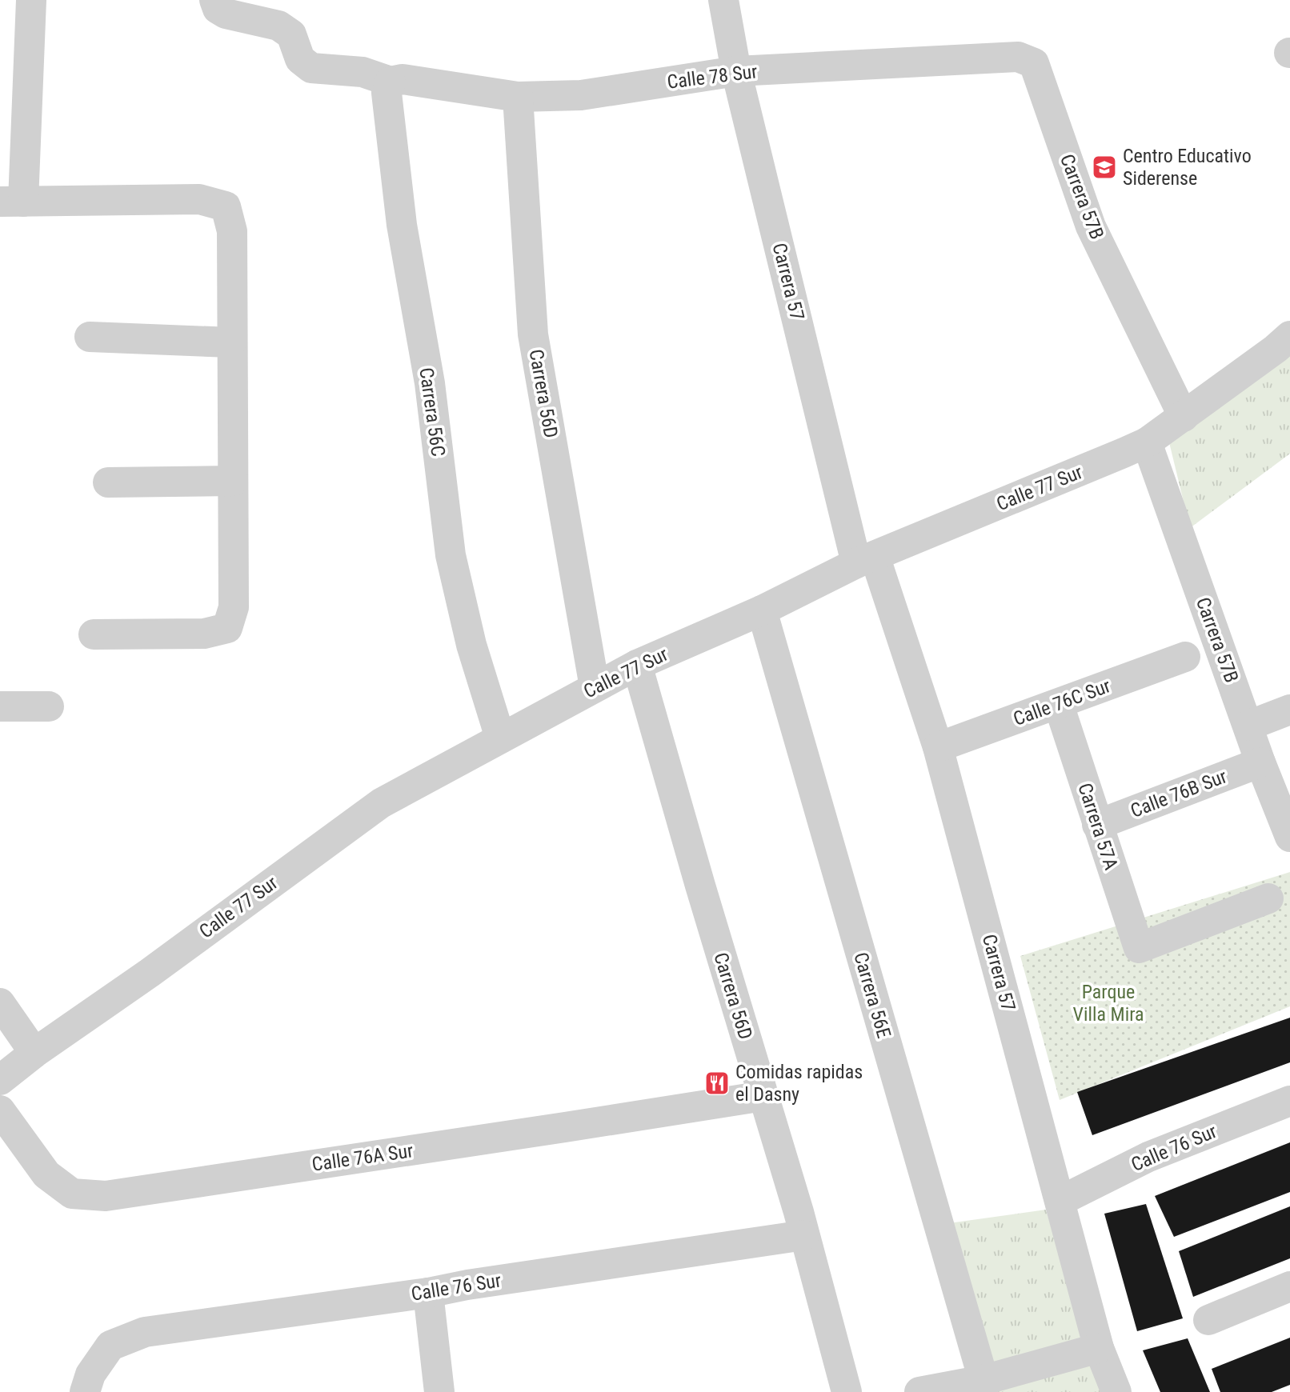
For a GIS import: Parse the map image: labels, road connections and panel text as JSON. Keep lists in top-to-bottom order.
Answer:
{
  "streets": {
    "street": [
      "Calle 78 Sur",
      "Carrera 57B",
      "Carrera 57",
      "Carrera 56D",
      "Carrera 56C",
      "Calle 77 Sur",
      "Calle 76C Sur",
      "Calle 76B Sur",
      "Carrera 57A",
      "Carrera 56E",
      "Calle 76 Sur",
      "Calle 76A Sur"
    ]
  },
  "crossings": [
    ["Calle 78 Sur", "Carrera 57B"],
    ["Calle 78 Sur", "Carrera 57"],
    ["Calle 78 Sur", "Carrera 56D"],
    ["Calle 78 Sur", "Carrera 56C"],
    ["Carrera 57B", "Calle 77 Sur"],
    ["Carrera 57B", "Calle 76B Sur"],
    ["Carrera 57", "Calle 77 Sur"],
    ["Carrera 57", "Calle 76C Sur"],
    ["Carrera 57", "Calle 76 Sur"],
    ["Carrera 56D", "Calle 77 Sur"],
    ["Carrera 56D", "Calle 76 Sur"],
    ["Carrera 56D", "Calle 76A Sur"],
    ["Carrera 56C", "Calle 77 Sur"],
    ["Calle 77 Sur", "Carrera 56E"],
    ["Calle 76C Sur", "Carrera 57A"],
    ["Calle 76B Sur", "Carrera 57A"]
  ],
  "parks": ["Parque Villa Mira"],
  "places": {
    "school or university": ["Centro Educativo Siderense"],
    "restaurant": ["Comidas rapidas el Dasny"]
  }
}
